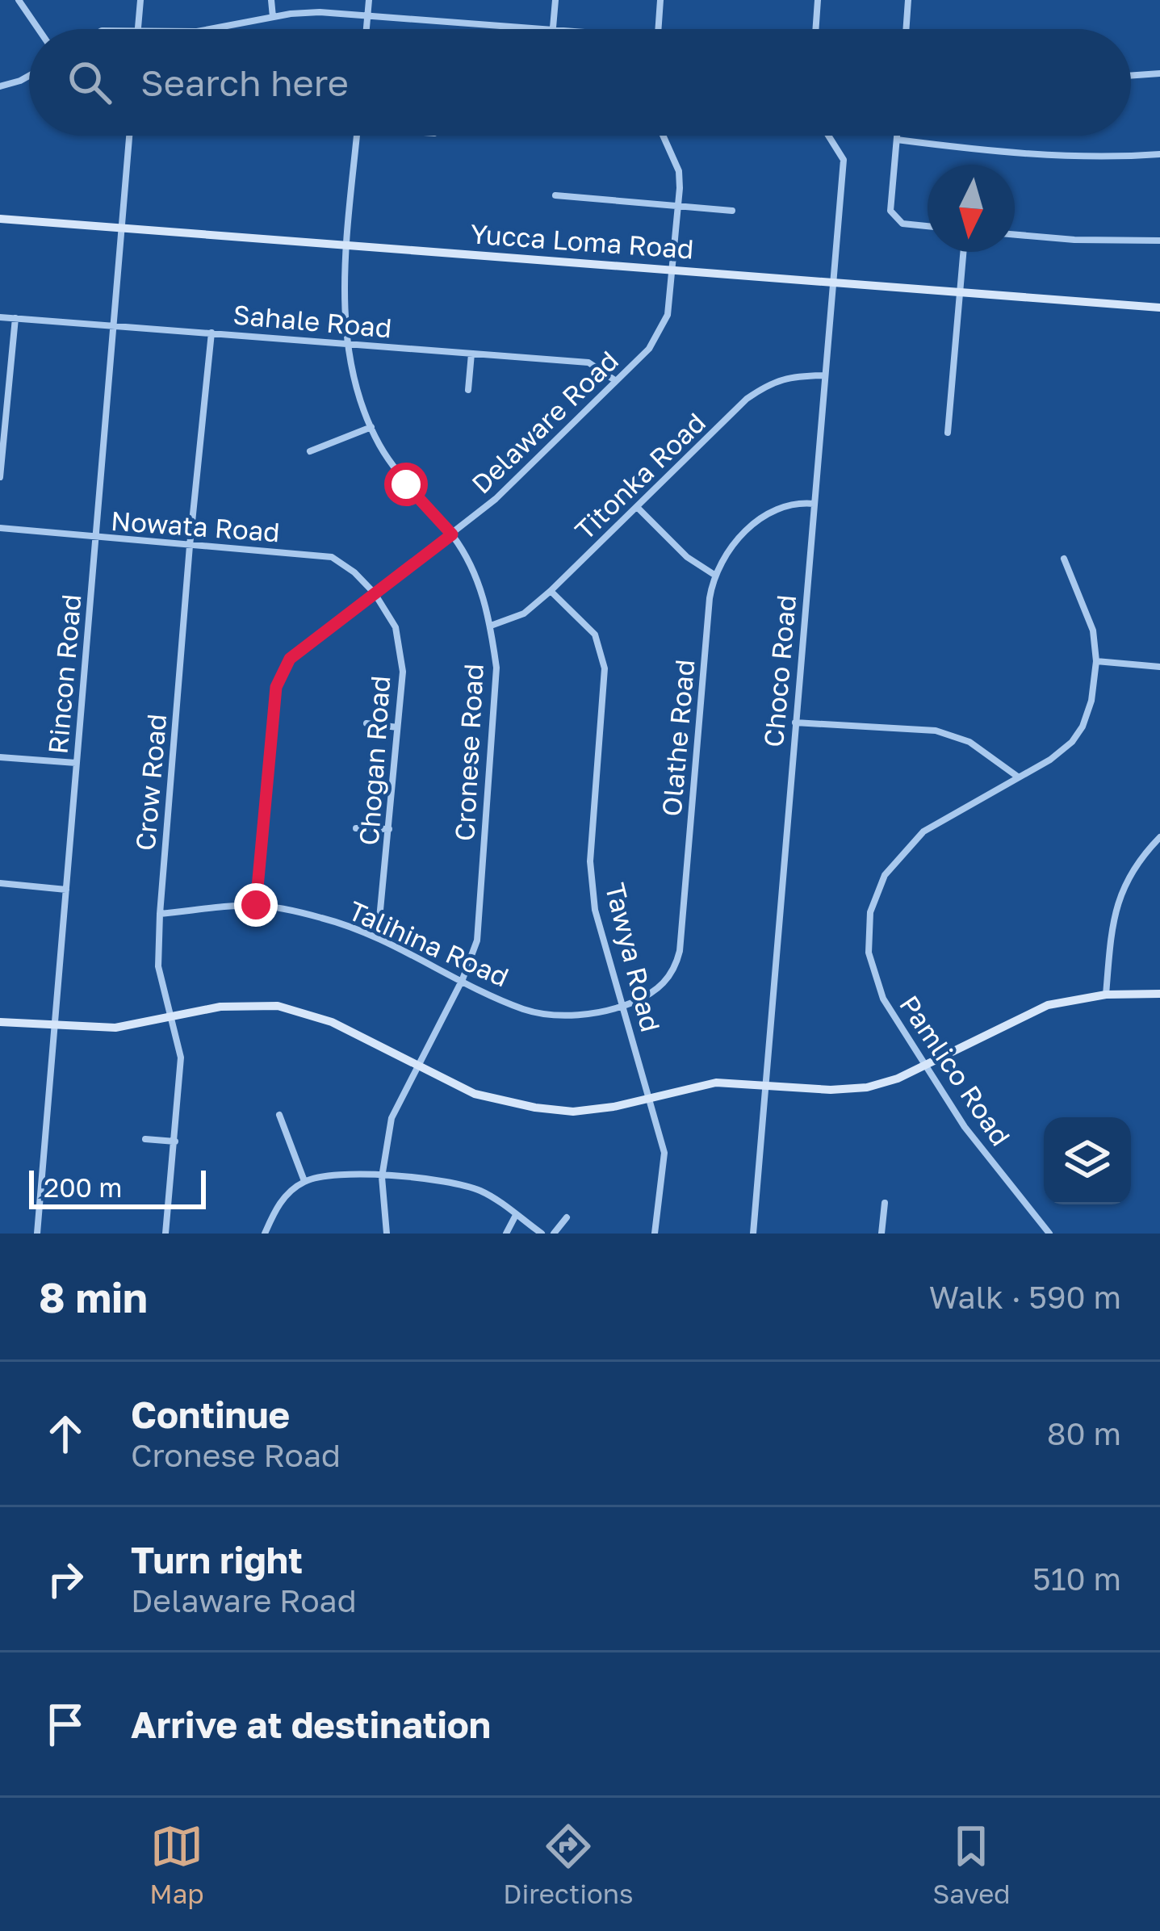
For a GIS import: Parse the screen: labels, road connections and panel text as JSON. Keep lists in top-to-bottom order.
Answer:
{
  "streets": {
    "street": [
      "Yucca Loma Road",
      "Sahale Road",
      "Delaware Road",
      "Titonka Road",
      "Nowata Road",
      "Choco Road",
      "Rincon Road",
      "Olathe Road",
      "Cronese Road",
      "Chogan Road",
      "Crow Road",
      "Talihina Road",
      "Tawya Road",
      "Pamlico Road"
    ]
  },
  "crossings": [
    ["Yucca Loma Road", "Delaware Road"],
    ["Yucca Loma Road", "Choco Road"],
    ["Yucca Loma Road", "Rincon Road"],
    ["Yucca Loma Road", "Cronese Road"],
    ["Sahale Road", "Delaware Road"],
    ["Sahale Road", "Rincon Road"],
    ["Sahale Road", "Cronese Road"],
    ["Sahale Road", "Crow Road"],
    ["Delaware Road", "Nowata Road"],
    ["Delaware Road", "Cronese Road"],
    ["Delaware Road", "Chogan Road"],
    ["Delaware Road", "Talihina Road"],
    ["Titonka Road", "Choco Road"],
    ["Titonka Road", "Cronese Road"],
    ["Titonka Road", "Tawya Road"],
    ["Nowata Road", "Rincon Road"],
    ["Nowata Road", "Chogan Road"],
    ["Nowata Road", "Crow Road"],
    ["Choco Road", "Olathe Road"],
    ["Olathe Road", "Talihina Road"],
    ["Olathe Road", "Tawya Road"],
    ["Cronese Road", "Talihina Road"],
    ["Chogan Road", "Talihina Road"],
    ["Crow Road", "Talihina Road"],
    ["Talihina Road", "Tawya Road"]
  ],
  "scale_bar": "200 m",
  "north": "bottom",
  "page": {
    "search": "Search here",
    "scale": "200 m",
    "heading": ["8 min", "Walk · 590 m"],
    "list": [
      ["Continue", "Cronese Road", "80 m"],
      ["Turn right", "Delaware Road", "510 m"],
      "Arrive at destination"
    ],
    "nav": ["Map", "Directions", "Saved"]
  }
}
